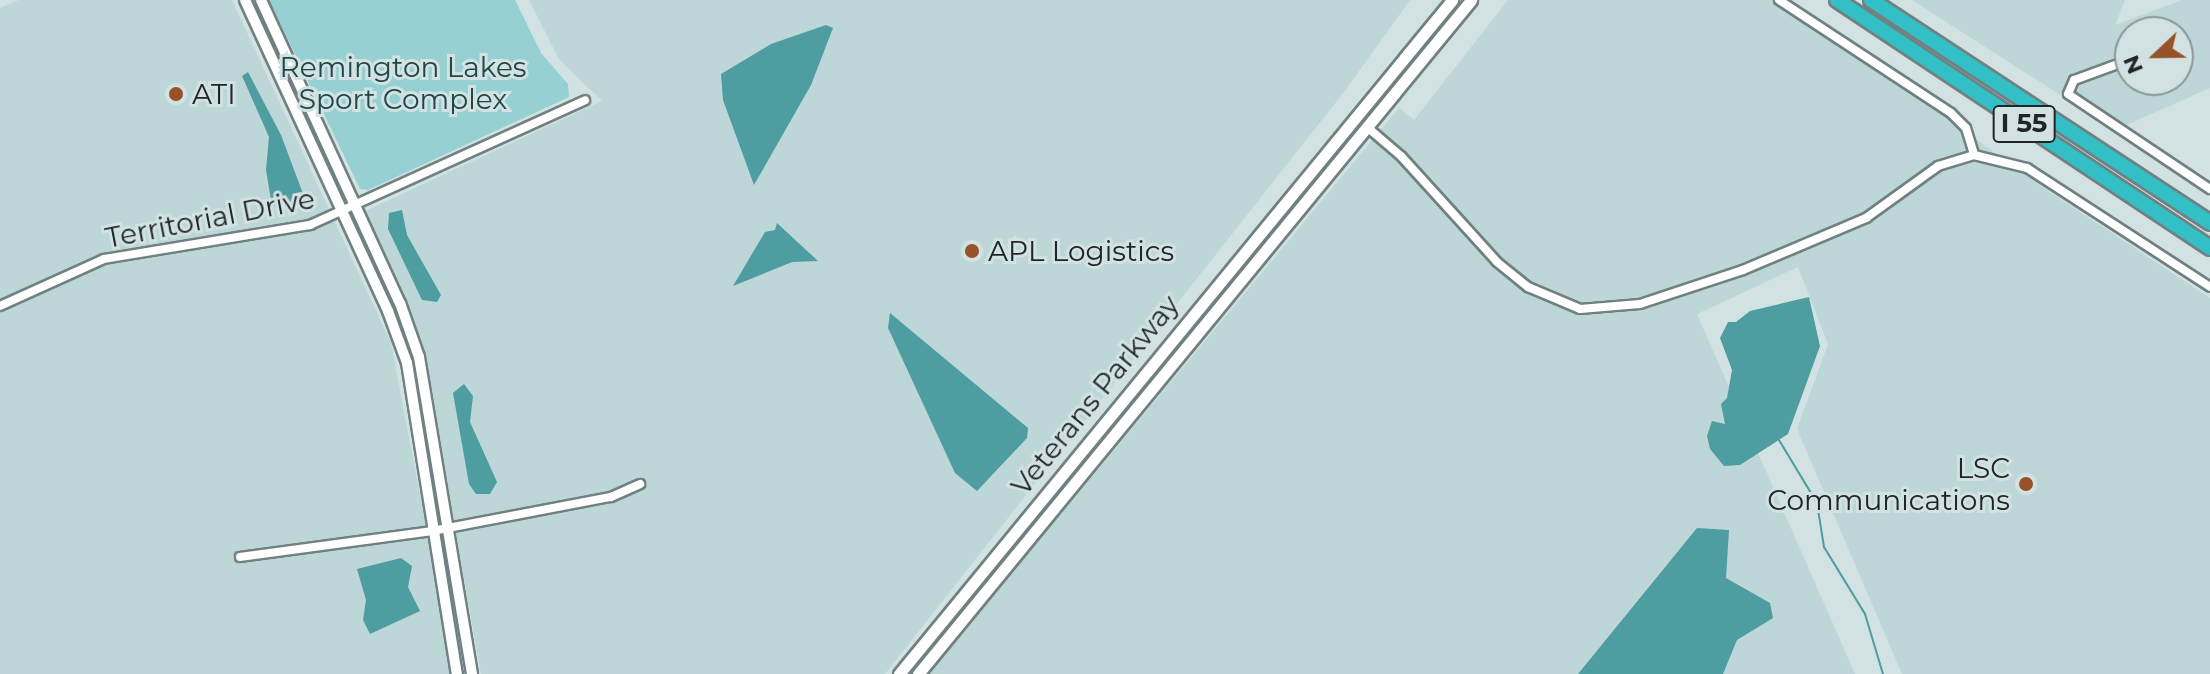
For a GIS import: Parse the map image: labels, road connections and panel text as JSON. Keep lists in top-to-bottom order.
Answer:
{
  "streets": {
    "highway": ["I 55"],
    "main road": ["Veterans Parkway"],
    "street": ["Territorial Drive"]
  },
  "parks": ["Remington Lakes Sport Complex"],
  "places": ["ATI", "APL Logistics", "LSC Communications"],
  "north": "left"
}
